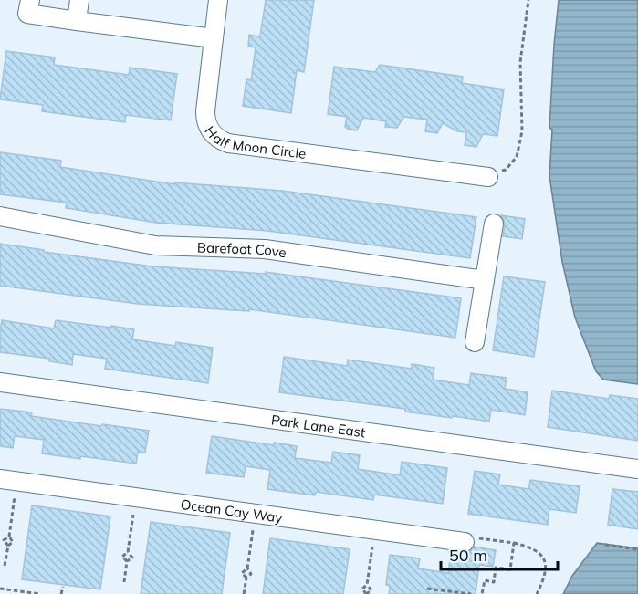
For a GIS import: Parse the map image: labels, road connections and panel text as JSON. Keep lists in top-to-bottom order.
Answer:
{
  "streets": {
    "street": [
      "Half Moon Circle",
      "Barefoot Cove",
      "Park Lane East",
      "Ocean Cay Way"
    ]
  },
  "scale_bar": "50 m"
}
